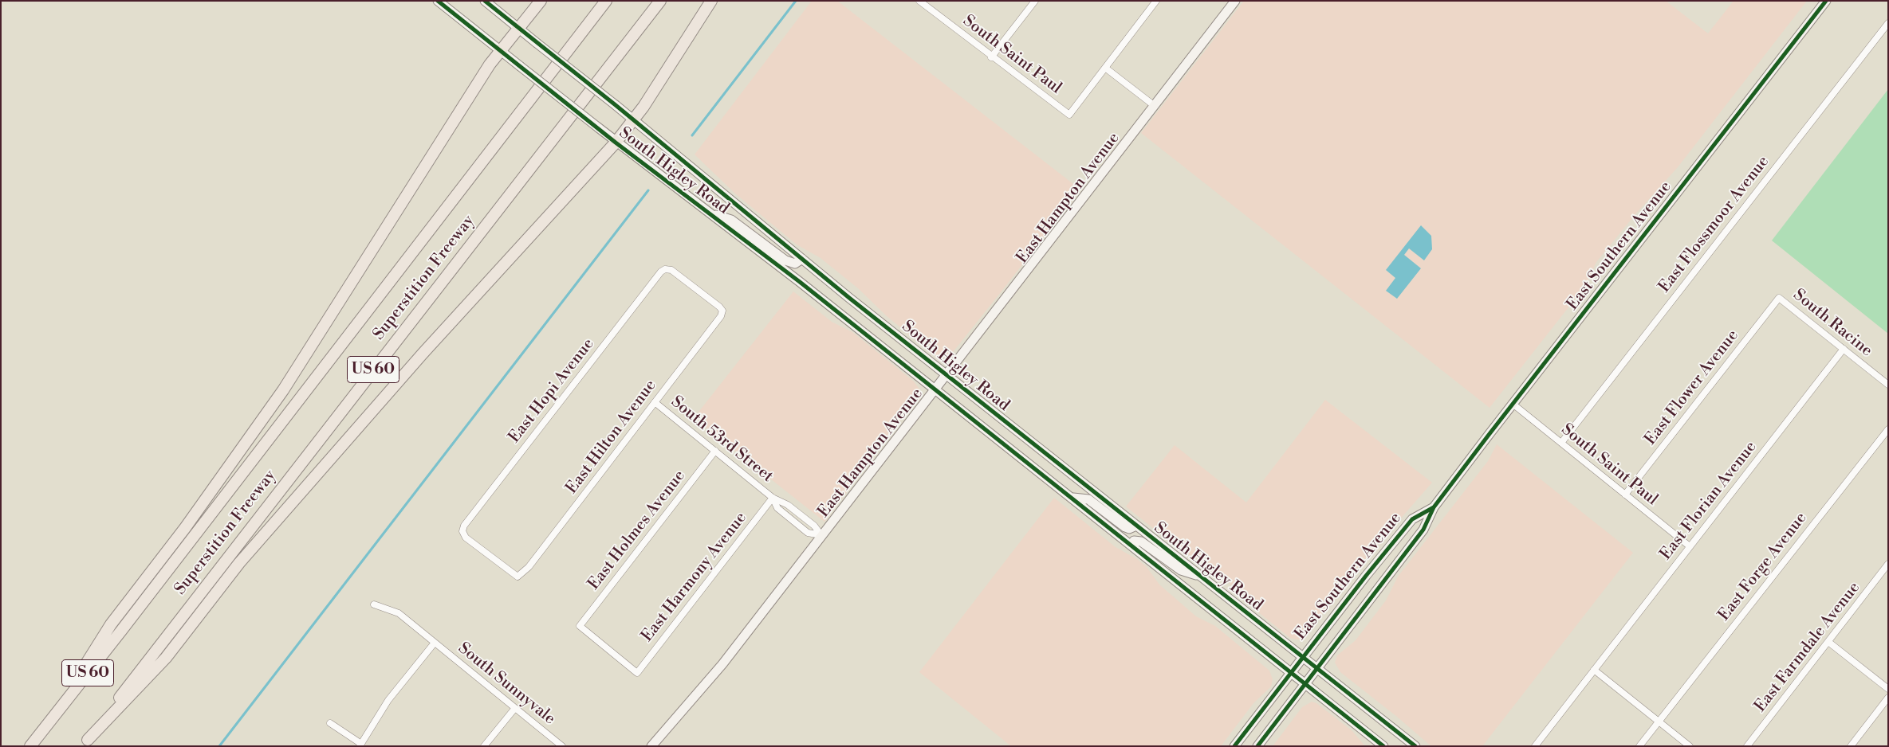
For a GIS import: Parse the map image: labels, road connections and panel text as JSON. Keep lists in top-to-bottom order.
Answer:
{
  "streets": {
    "highway": ["Superstition Freeway", "US 60"],
    "main road": ["South Higley Road", "East Hampton Avenue", "East Southern Avenue"],
    "street": [
      "South Saint Paul",
      "East Flossmoor Avenue",
      "South Racine",
      "East Flower Avenue",
      "East Hopi Avenue",
      "East Hilton Avenue",
      "South 53rd Street",
      "East Florian Avenue",
      "East Holmes Avenue",
      "East Forge Avenue",
      "East Harmony Avenue",
      "East Farmdale Avenue",
      "South Sunnyvale"
    ]
  },
  "crossings": [
    ["South Saint Paul", "East Flossmoor Avenue"],
    ["South Saint Paul", "East Southern Avenue"],
    ["South Saint Paul", "East Flower Avenue"],
    ["South Saint Paul", "East Florian Avenue"],
    ["South Higley Road", "East Hampton Avenue"],
    ["South Higley Road", "East Southern Avenue"],
    ["East Hampton Avenue", "South 53rd Street"],
    ["South Racine", "East Flower Avenue"],
    ["South Racine", "East Florian Avenue"],
    ["East Hopi Avenue", "East Hilton Avenue"],
    ["East Hilton Avenue", "South 53rd Street"],
    ["South 53rd Street", "East Holmes Avenue"],
    ["South 53rd Street", "East Harmony Avenue"],
    ["East Holmes Avenue", "East Harmony Avenue"]
  ]
}
